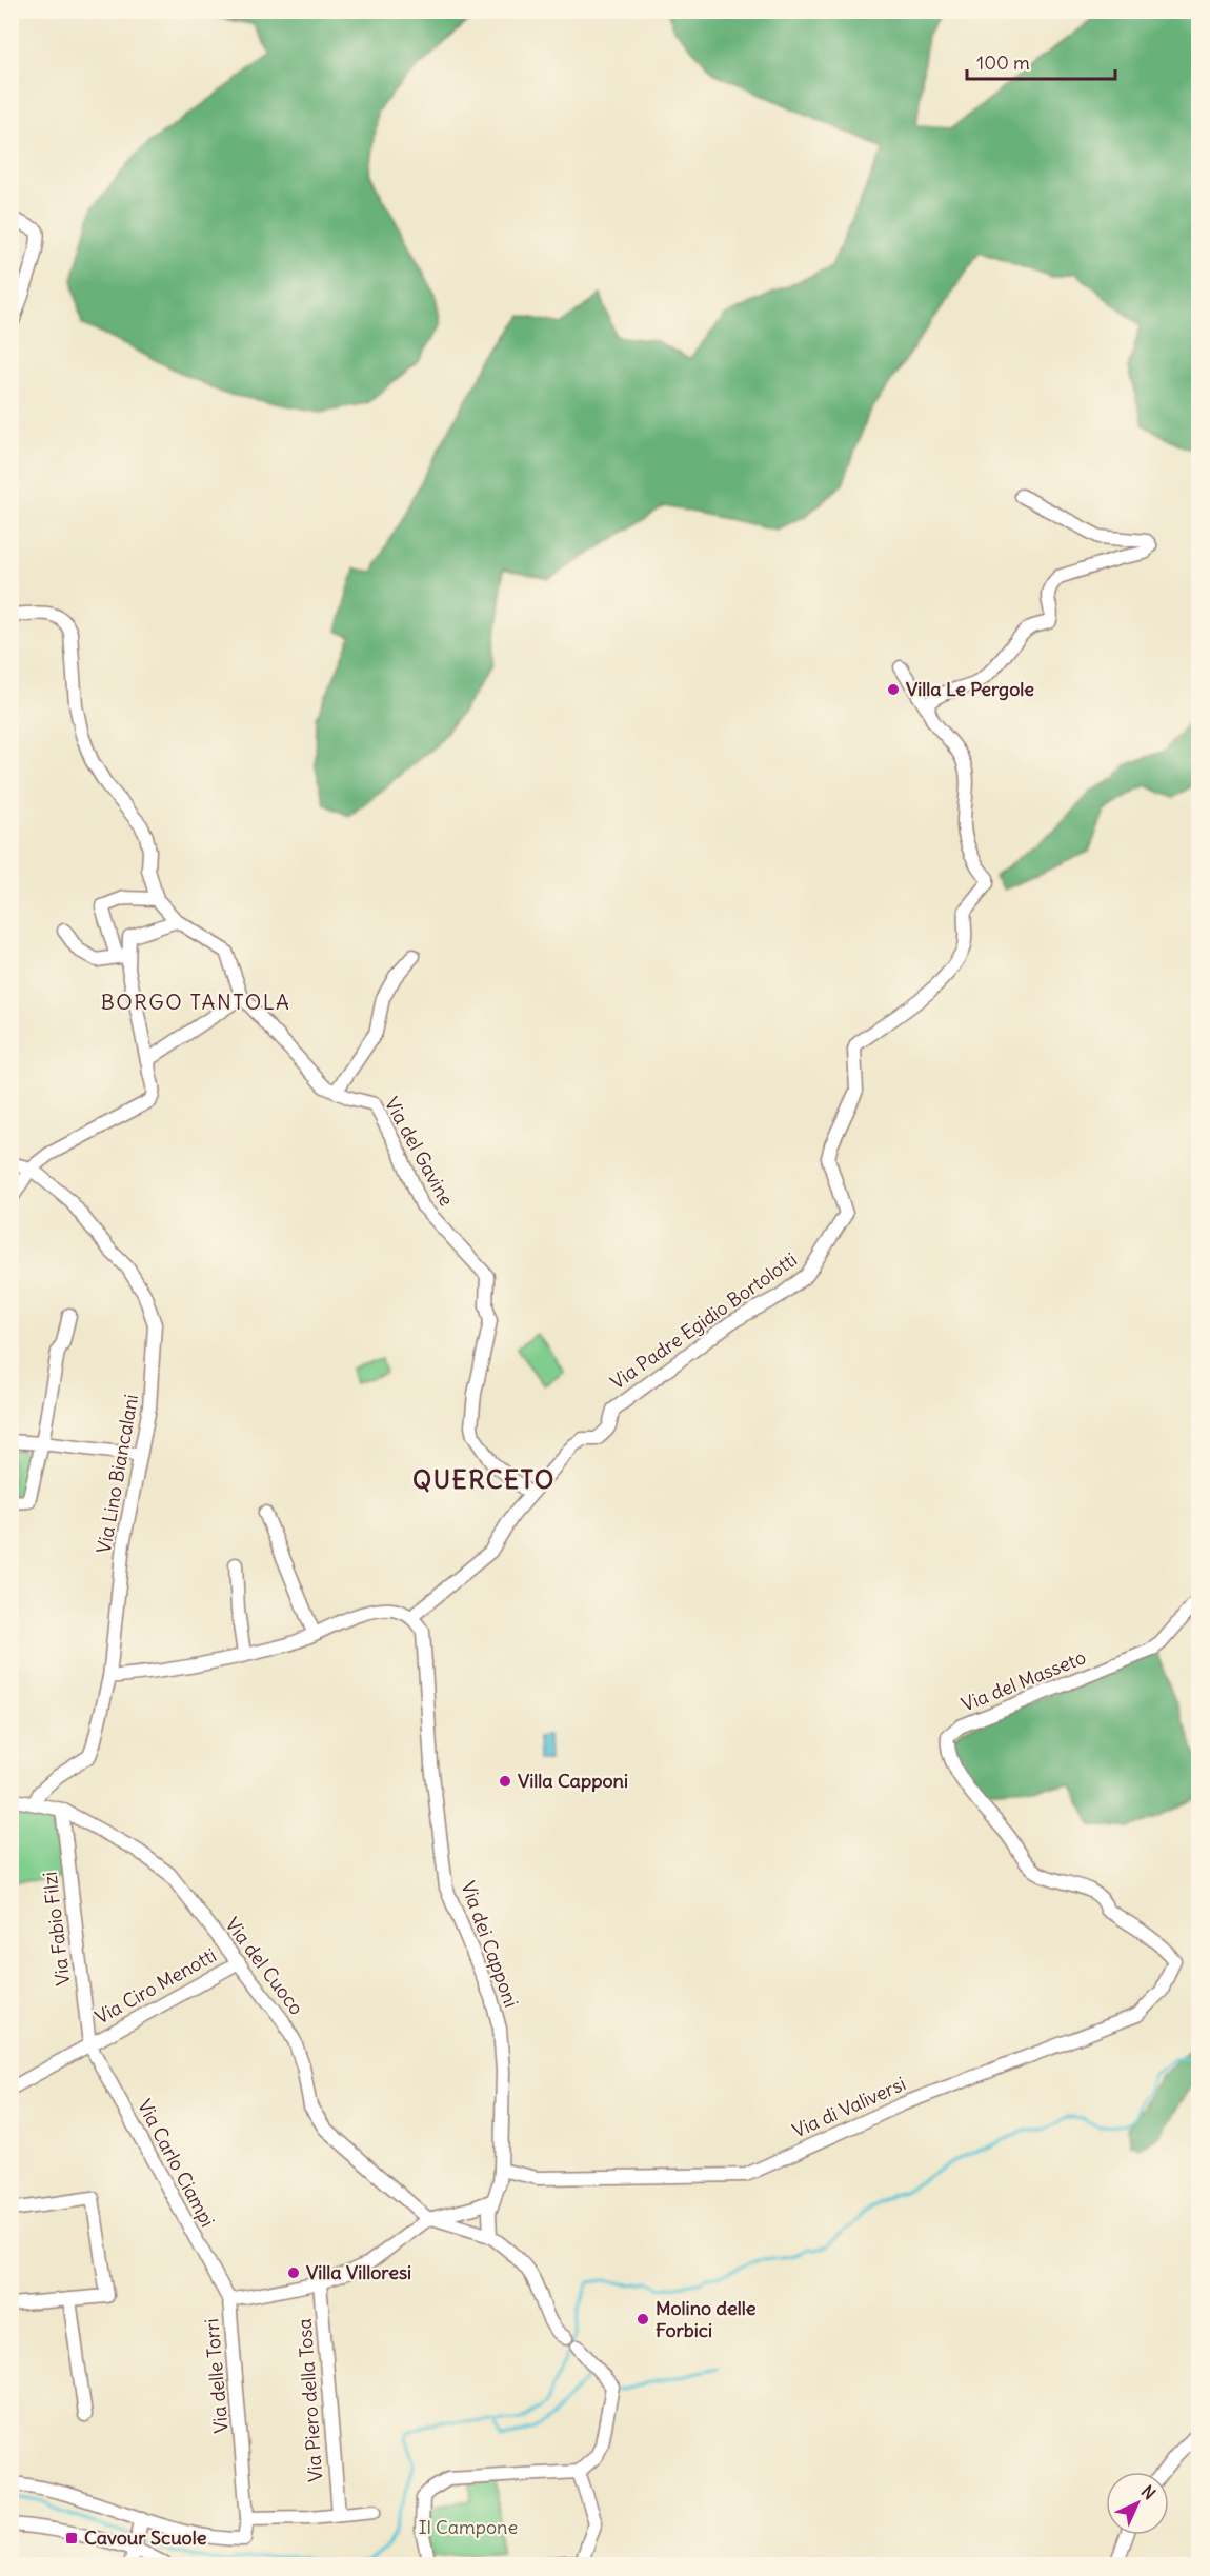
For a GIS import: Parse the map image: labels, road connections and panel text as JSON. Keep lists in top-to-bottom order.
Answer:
{
  "streets": {
    "street": [
      "Via del Gavine",
      "Via Padre Egidio Bortolotti",
      "Via Lino Biancalani",
      "Via del Masseto",
      "Via Fabio Filzi",
      "Via dei Capponi",
      "Via del Cuoco",
      "Via Ciro Menotti",
      "Via di Valiversi",
      "Via Carlo Ciampi",
      "Via delle Torri",
      "Via Piero della Tosa"
    ]
  },
  "crossings": [
    ["Via del Gavine", "Via Padre Egidio Bortolotti"],
    ["Via Padre Egidio Bortolotti", "Via dei Capponi"],
    ["Via Lino Biancalani", "Via del Cuoco"],
    ["Via del Masseto", "Via di Valiversi"],
    ["Via Fabio Filzi", "Via del Cuoco"],
    ["Via Fabio Filzi", "Via Ciro Menotti"],
    ["Via Fabio Filzi", "Via Carlo Ciampi"],
    ["Via dei Capponi", "Via di Valiversi"],
    ["Via dei Capponi", "Via delle Torri"],
    ["Via del Cuoco", "Via Ciro Menotti"],
    ["Via del Cuoco", "Via delle Torri"],
    ["Via Ciro Menotti", "Via Carlo Ciampi"],
    ["Via Carlo Ciampi", "Via delle Torri"],
    ["Via delle Torri", "Via Piero della Tosa"]
  ],
  "districts": ["BORGO TANTOLA", "QUERCETO"],
  "parks": ["Il Campone"],
  "places": {
    "other": [
      "Villa Le Pergole",
      "Villa Capponi",
      "Villa Villoresi",
      "Molino delle Forbici"
    ],
    "transit": ["Cavour Scuole"]
  },
  "scale_bar": "100 m",
  "north": "top right"
}
